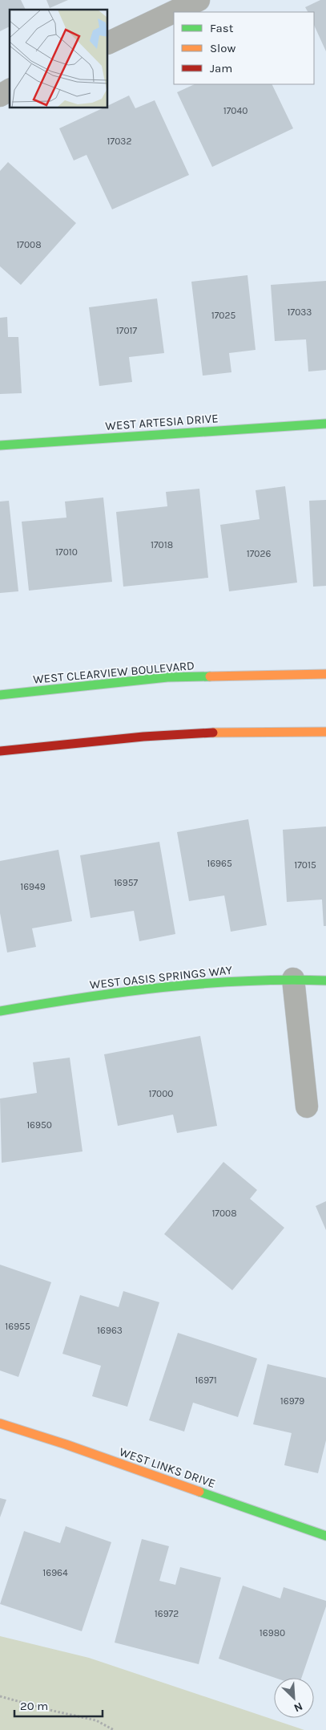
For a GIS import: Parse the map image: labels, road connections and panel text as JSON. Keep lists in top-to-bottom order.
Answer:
{
  "streets": {
    "street": [
      "WEST ARTESIA DRIVE",
      "WEST CLEARVIEW BOULEVARD",
      "WEST OASIS SPRINGS WAY",
      "WEST LINKS DRIVE"
    ]
  },
  "house_numbers": [
    "17040",
    "17032",
    "17008",
    "17033",
    "17025",
    "17017",
    "17018",
    "17010",
    "17026",
    "16965",
    "17015",
    "16957",
    "16949",
    "17000",
    "16950",
    "17008",
    "16955",
    "16963",
    "16971",
    "16979",
    "16964",
    "16972",
    "16980"
  ],
  "legend": ["Fast", "Slow", "Jam"],
  "scale_bar": "20 m",
  "north": "bottom right"
}
